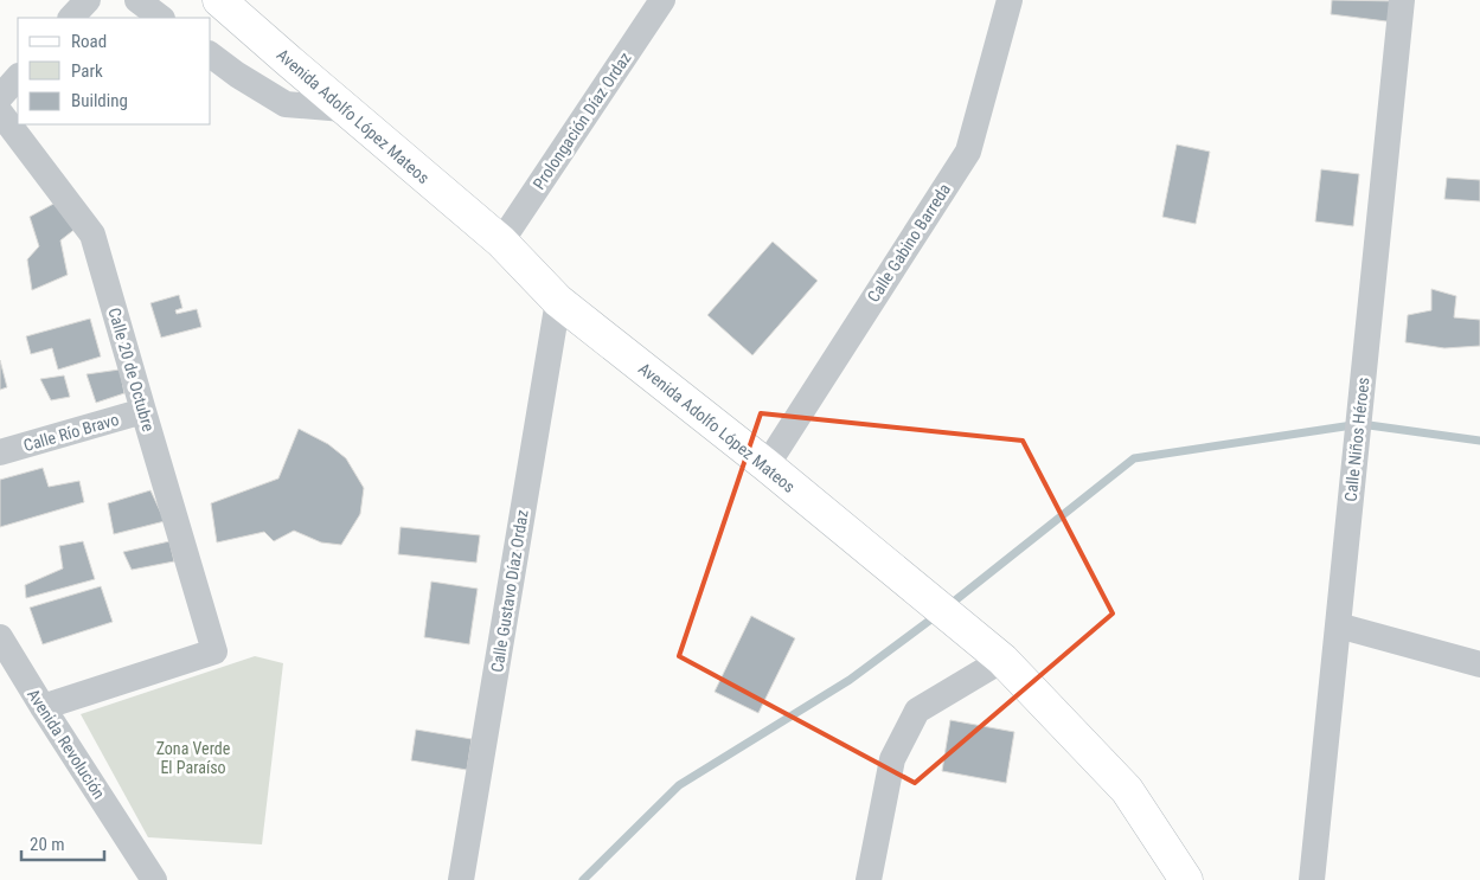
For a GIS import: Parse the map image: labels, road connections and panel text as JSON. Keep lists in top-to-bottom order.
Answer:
{
  "streets": {
    "main road": ["Avenida Adolfo López Mateos"],
    "street": [
      "Prolongación Díaz Ordaz",
      "Calle Gabino Barreda",
      "Calle 20 de Octubre",
      "Calle Río Bravo",
      "Calle Niños Héroes",
      "Calle Gustavo Díaz Ordaz",
      "Avenida Revolución"
    ]
  },
  "crossings": [
    ["Avenida Adolfo López Mateos", "Prolongación Díaz Ordaz"],
    ["Avenida Adolfo López Mateos", "Calle Gabino Barreda"],
    ["Avenida Adolfo López Mateos", "Calle Gustavo Díaz Ordaz"],
    ["Calle 20 de Octubre", "Calle Río Bravo"],
    ["Calle 20 de Octubre", "Avenida Revolución"]
  ],
  "parks": ["Zona Verde El Paraíso"],
  "legend": ["Road", "Park", "Building"],
  "scale_bar": "20 m"
}
